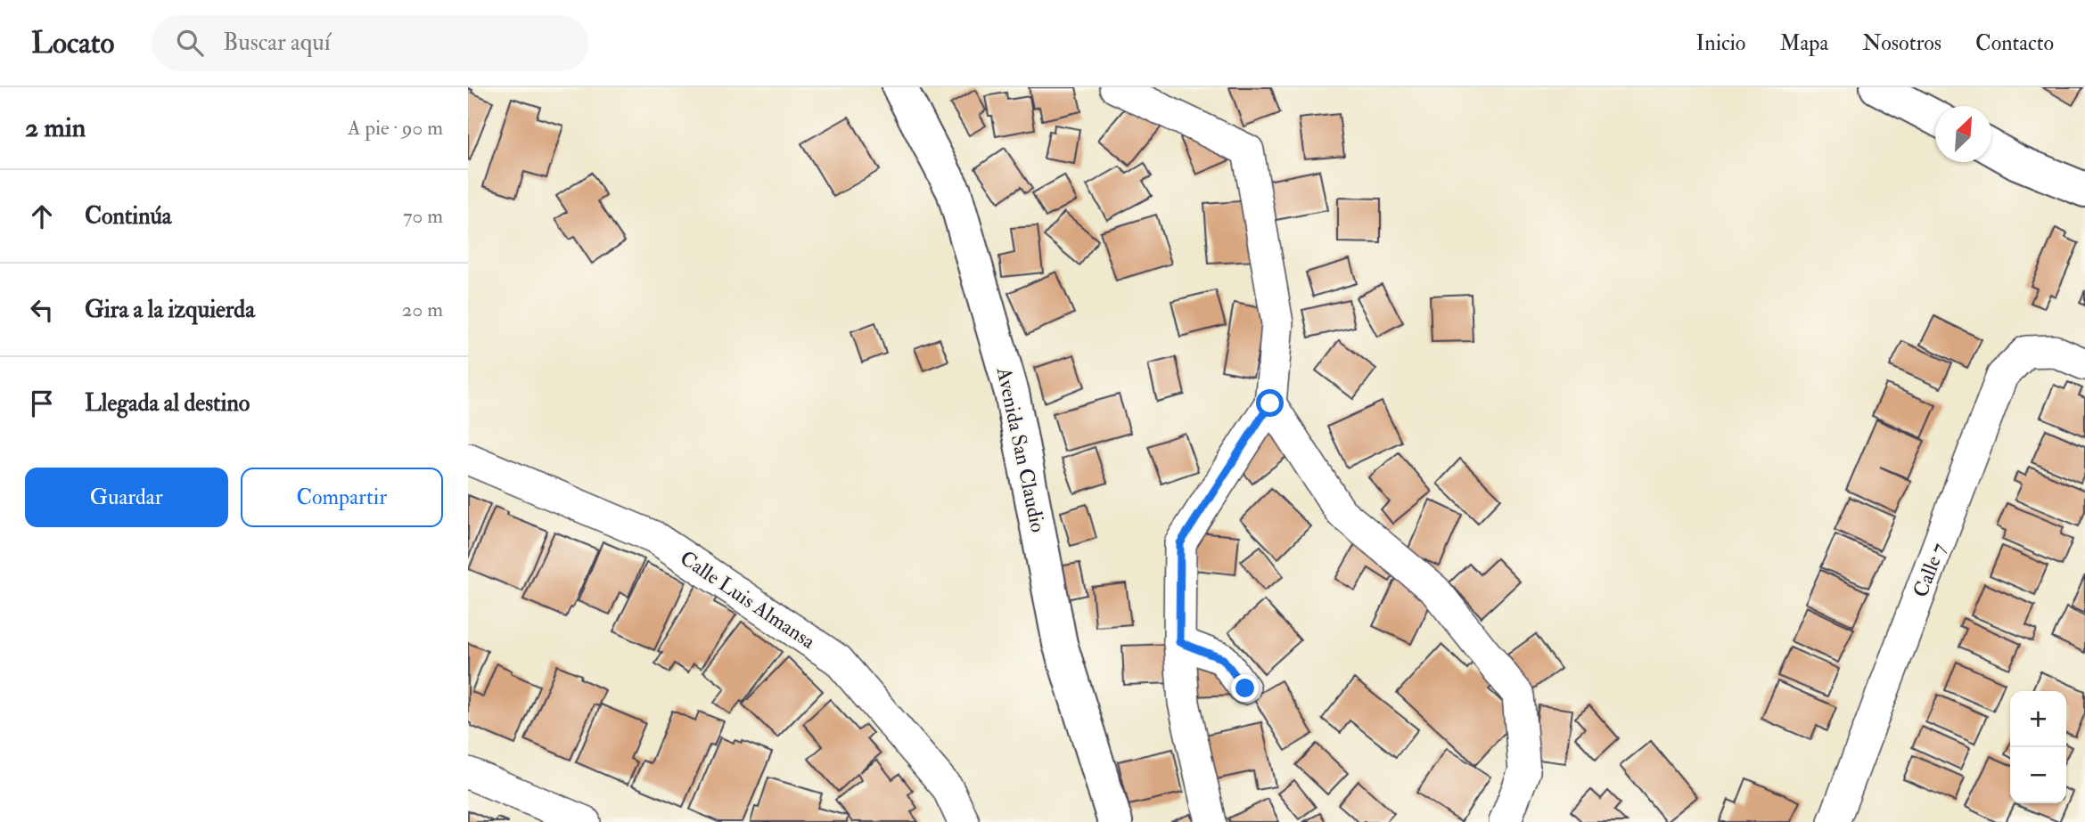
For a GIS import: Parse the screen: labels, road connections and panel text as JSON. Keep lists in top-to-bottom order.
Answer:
{
  "streets": {
    "street": ["Avenida San Claudio", "Calle 7", "Calle Luis Almansa"]
  },
  "north": "top right",
  "page": {
    "header": "Locato",
    "search": "Buscar aquí",
    "nav": [
      "Inicio",
      "Mapa",
      "Nosotros",
      "Contacto"
    ],
    "heading": ["2 min", "A pie · 90 m"],
    "list": [
      ["Continúa", "70 m"],
      ["Gira a la izquierda", "20 m"],
      "Llegada al destino"
    ],
    "buttons": ["Guardar", "Compartir"],
    "map_buttons": ["+", "−"]
  }
}
